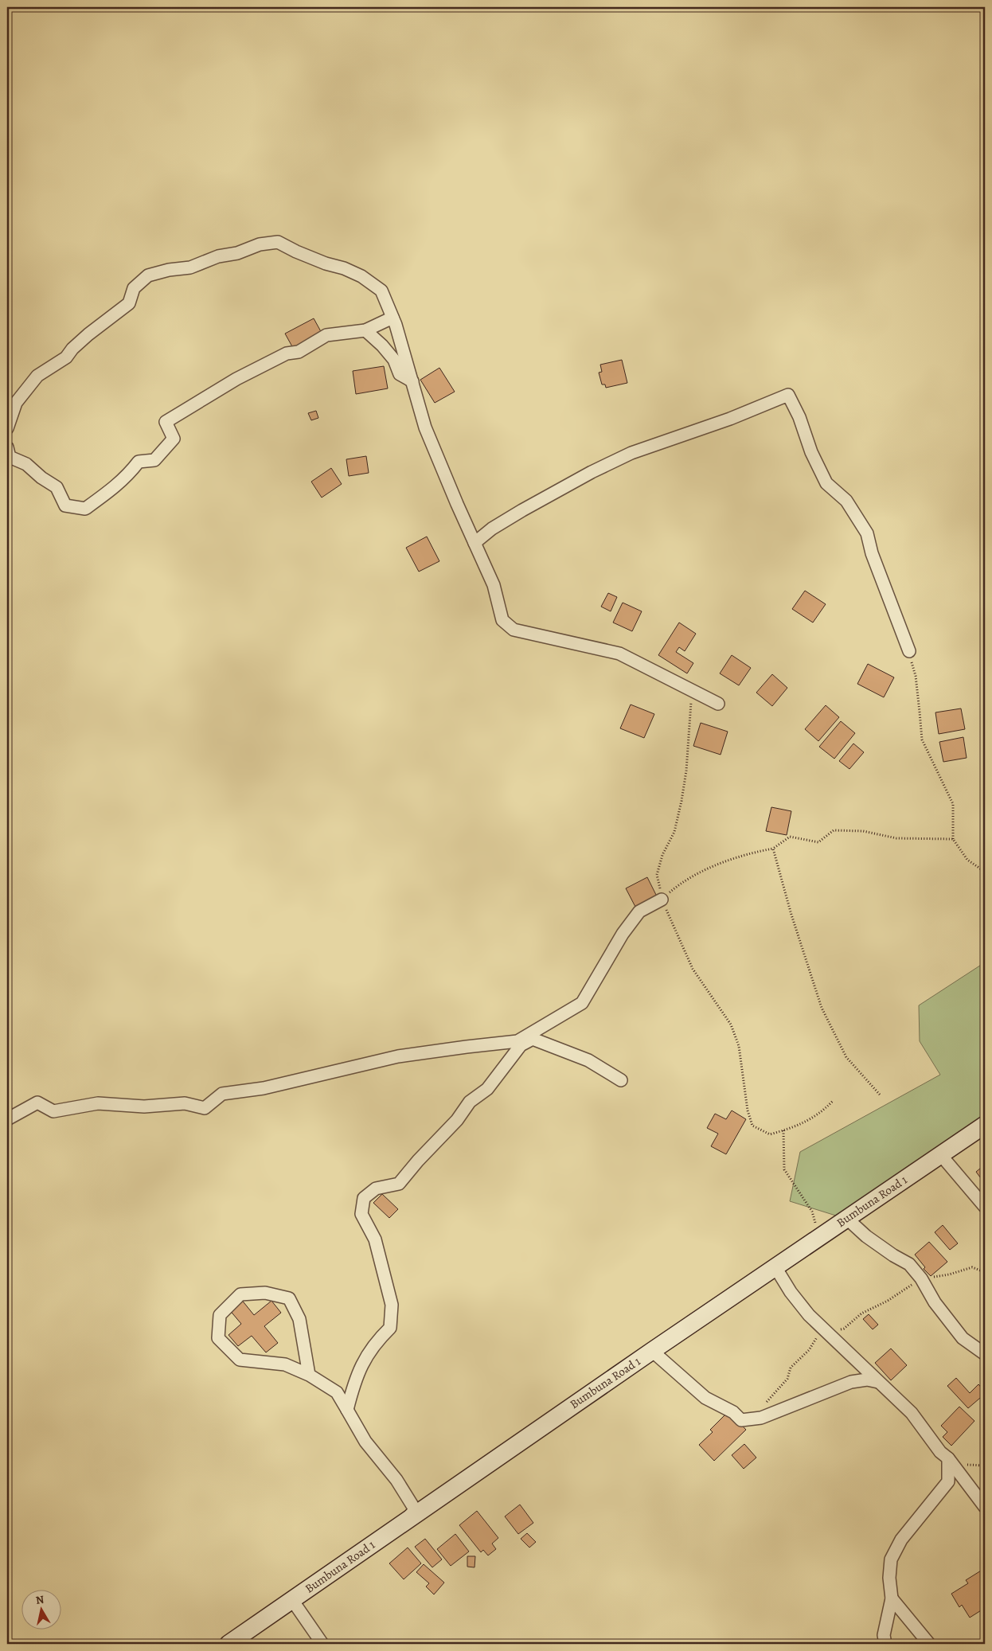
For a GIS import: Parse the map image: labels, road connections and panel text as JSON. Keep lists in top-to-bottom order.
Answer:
{
  "streets": {
    "main road": ["Bumbuna Road 1"]
  },
  "north": "top"
}
